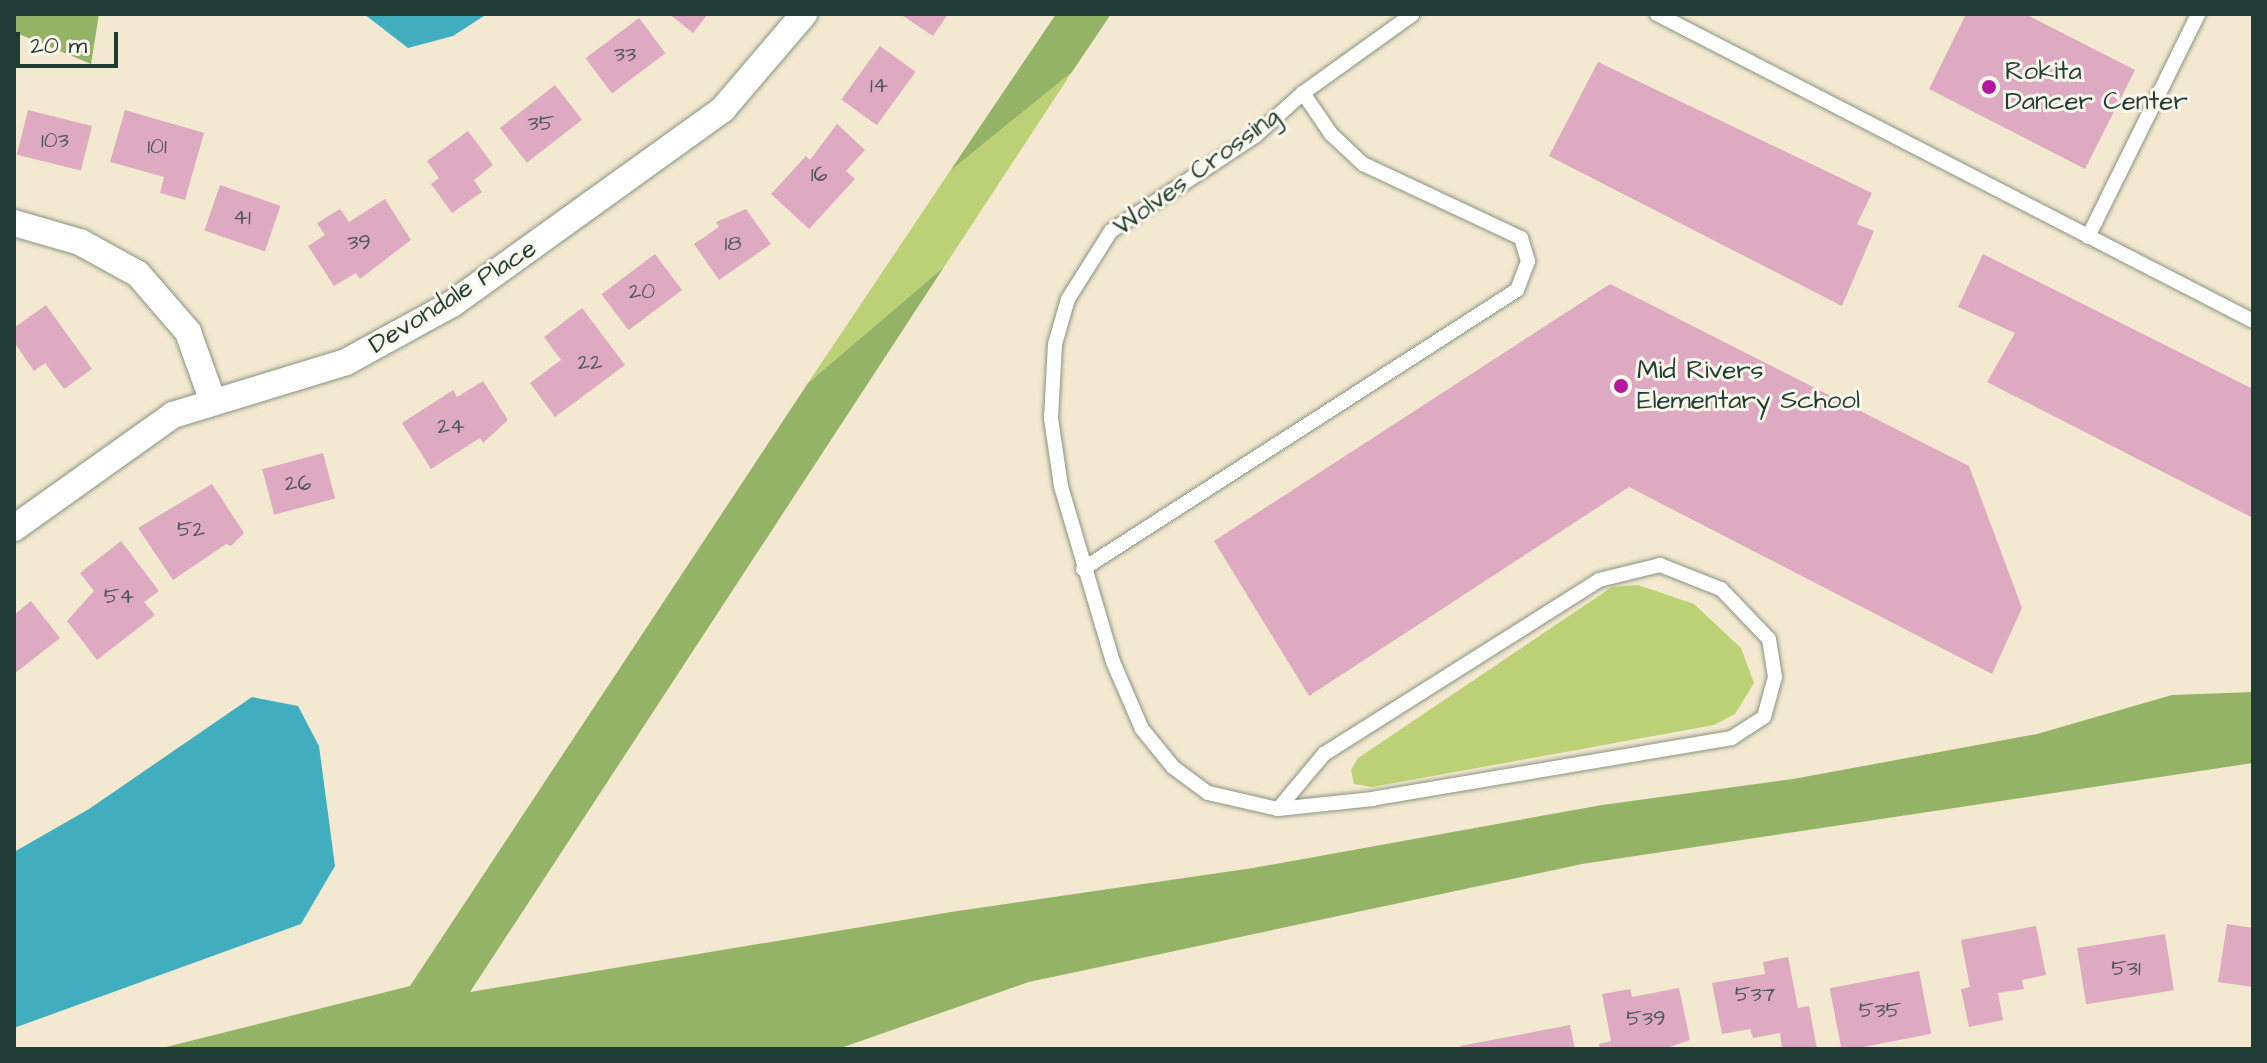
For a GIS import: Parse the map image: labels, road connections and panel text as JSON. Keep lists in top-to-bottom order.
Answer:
{
  "streets": {
    "street": ["Devondale Place"],
    "lane": ["Wolves Crossing"]
  },
  "places": ["Rokita Dancer Center", "Mid Rivers Elementary School"],
  "house_numbers": [
    "33",
    "14",
    "35",
    "103",
    "101",
    "16",
    "41",
    "39",
    "18",
    "20",
    "22",
    "24",
    "26",
    "52",
    "54",
    "531",
    "537",
    "535",
    "539"
  ],
  "scale_bar": "20 m"
}
